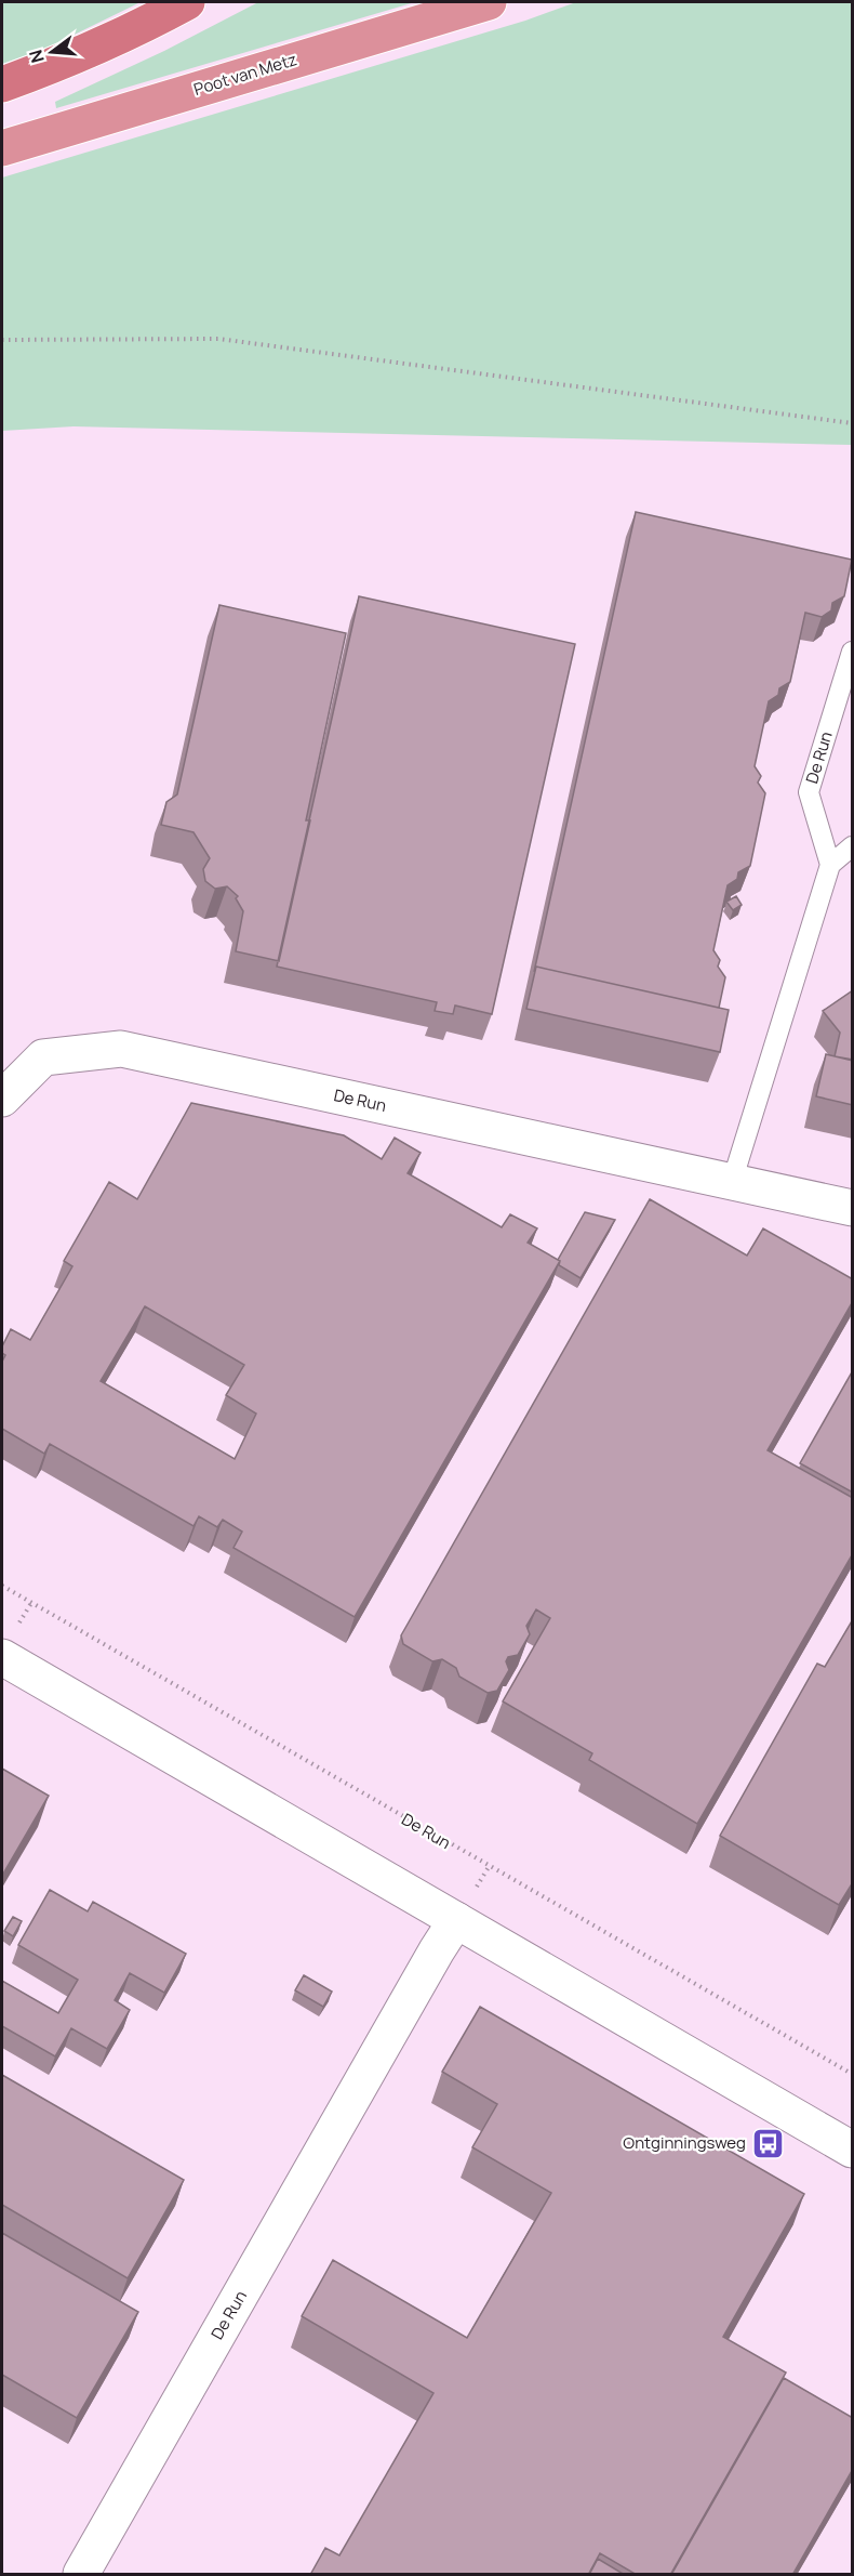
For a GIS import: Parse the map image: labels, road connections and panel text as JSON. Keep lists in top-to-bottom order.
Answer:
{
  "streets": {
    "highway": ["Poot van Metz"],
    "street": ["De Run"]
  },
  "places": {
    "bus stop": ["Ontginningsweg"]
  },
  "north": "left"
}
